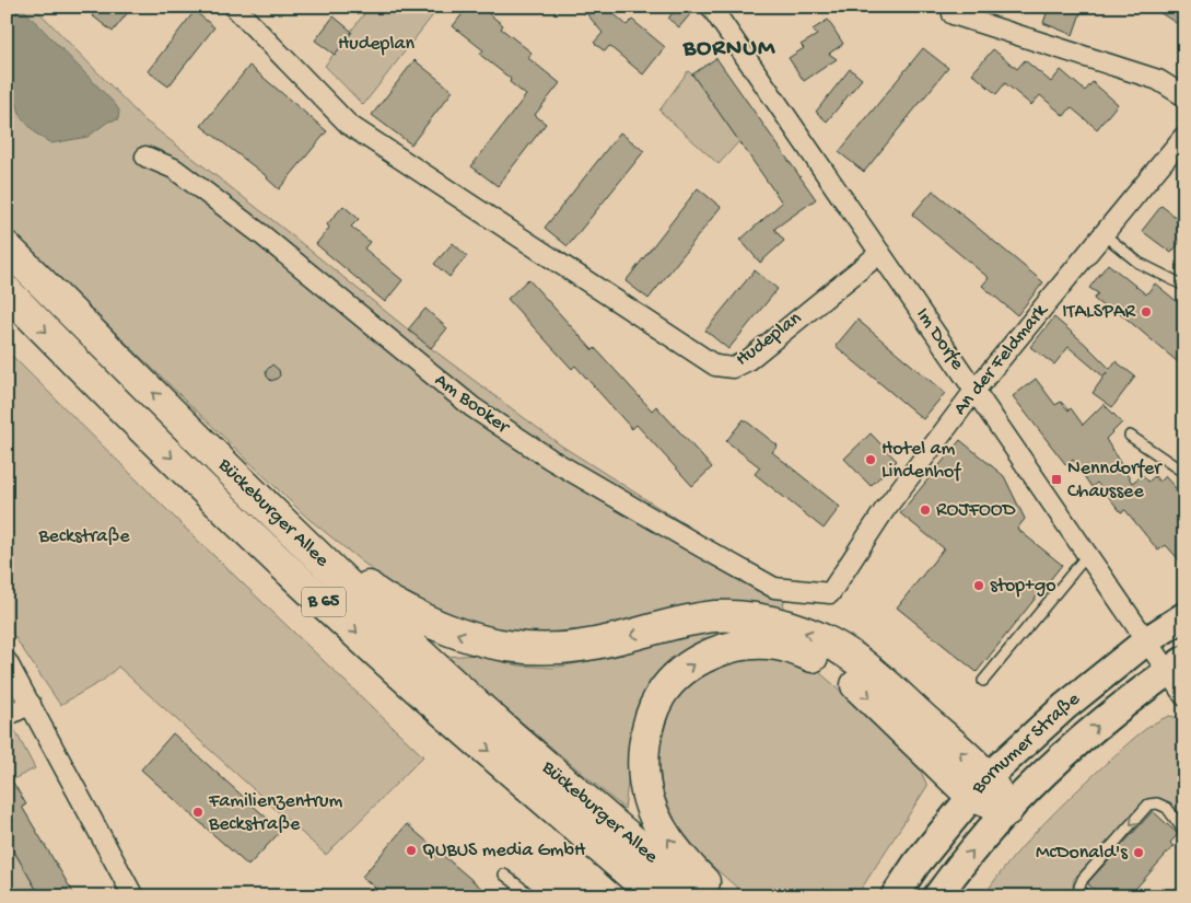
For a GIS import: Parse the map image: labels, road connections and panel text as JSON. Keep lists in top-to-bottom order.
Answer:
{
  "streets": {
    "highway": ["Bückeburger Allee", "B 65"],
    "main road": ["Bornumer Straße"],
    "street": [
      "Hudeplan",
      "Im Dorfe",
      "An der Feldmark",
      "Am Booker"
    ]
  },
  "crossings": [
    ["Hudeplan", "Im Dorfe"],
    ["Im Dorfe", "An der Feldmark"],
    ["Im Dorfe", "Bornumer Straße"],
    ["An der Feldmark", "Am Booker"]
  ],
  "districts": ["BORNUM"],
  "parks": ["Hudeplan", "Beckstraße"],
  "places": {
    "other": [
      "ITALSPAR",
      "Hotel am Lindenhof",
      "ROJFOOD",
      "stop+go",
      "Familienzentrum Beckstraße",
      "QUBUS media GmbH",
      "McDonald's"
    ],
    "transit": ["Nenndorfer Chaussee"]
  }
}
